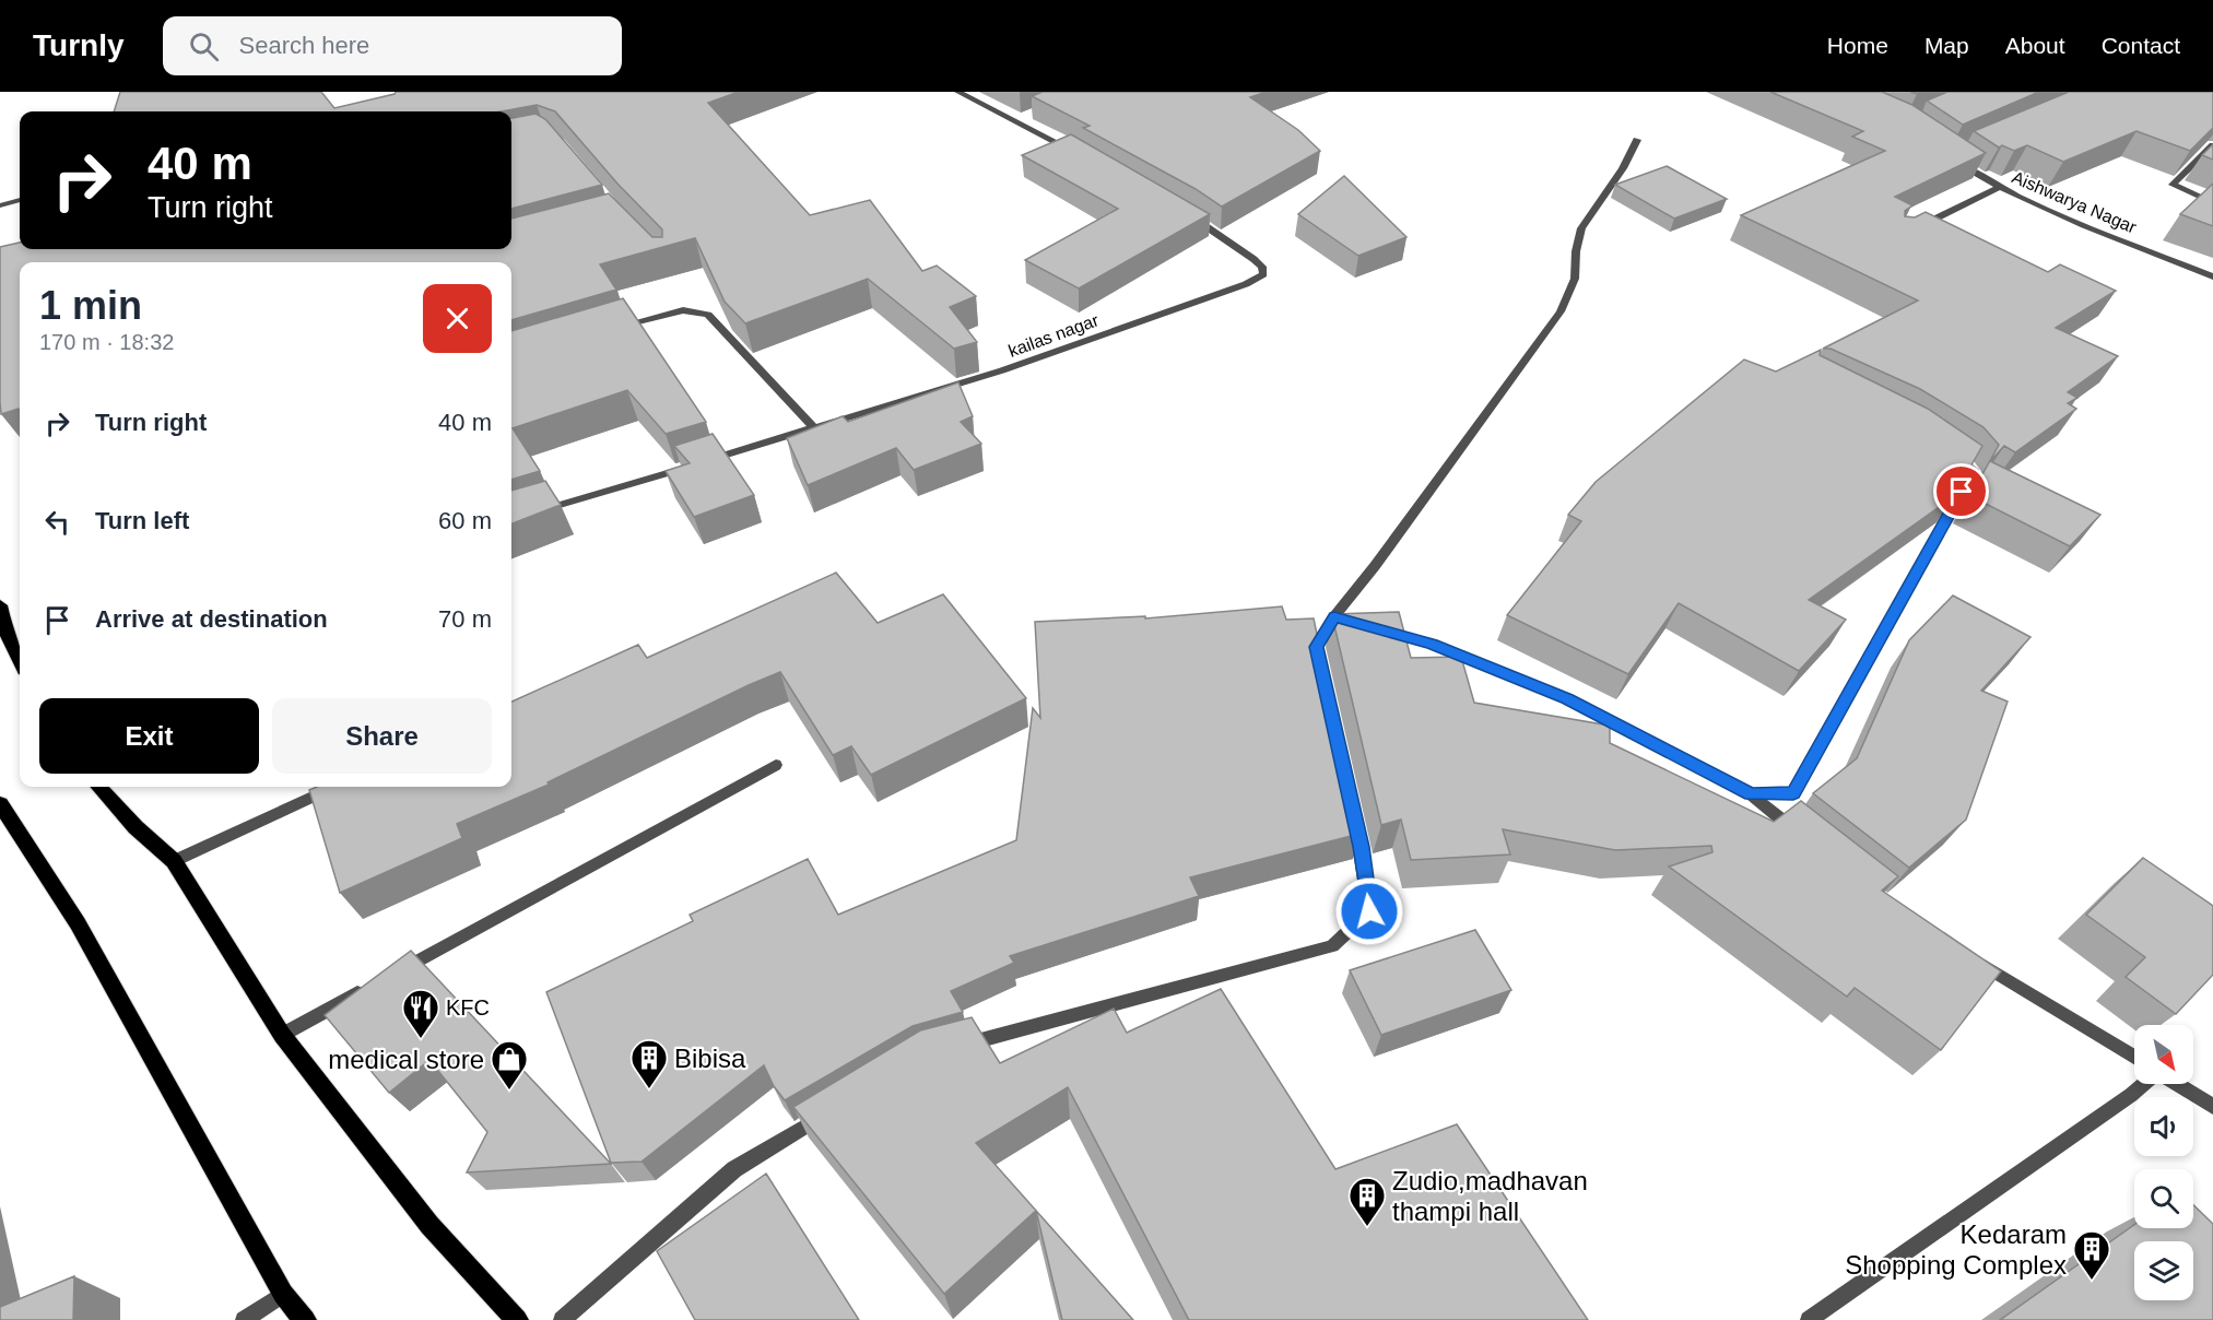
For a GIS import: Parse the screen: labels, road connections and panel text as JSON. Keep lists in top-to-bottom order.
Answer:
{
  "streets": {
    "street": ["Aishwarya Nagar", "kailas nagar"]
  },
  "places": {
    "restaurant": ["KFC"],
    "building": ["Bibisa", "Zudio,madhavan thampi hall", "Kedaram Shopping Complex"],
    "shop": ["medical store"]
  },
  "north": "bottom right",
  "page": {
    "header": "Turnly",
    "search": "Search here",
    "nav": [
      "Home",
      "Map",
      "About",
      "Contact"
    ],
    "turn": ["40 m", "Turn right"],
    "heading": ["1 min", "170 m · 18:32"],
    "list": [
      {
        "name": "Turn right",
        "value": "40 m"
      },
      {
        "name": "Turn left",
        "value": "60 m"
      },
      {
        "name": "Arrive at destination",
        "value": "70 m"
      }
    ],
    "buttons": ["Exit", "Share"]
  }
}
